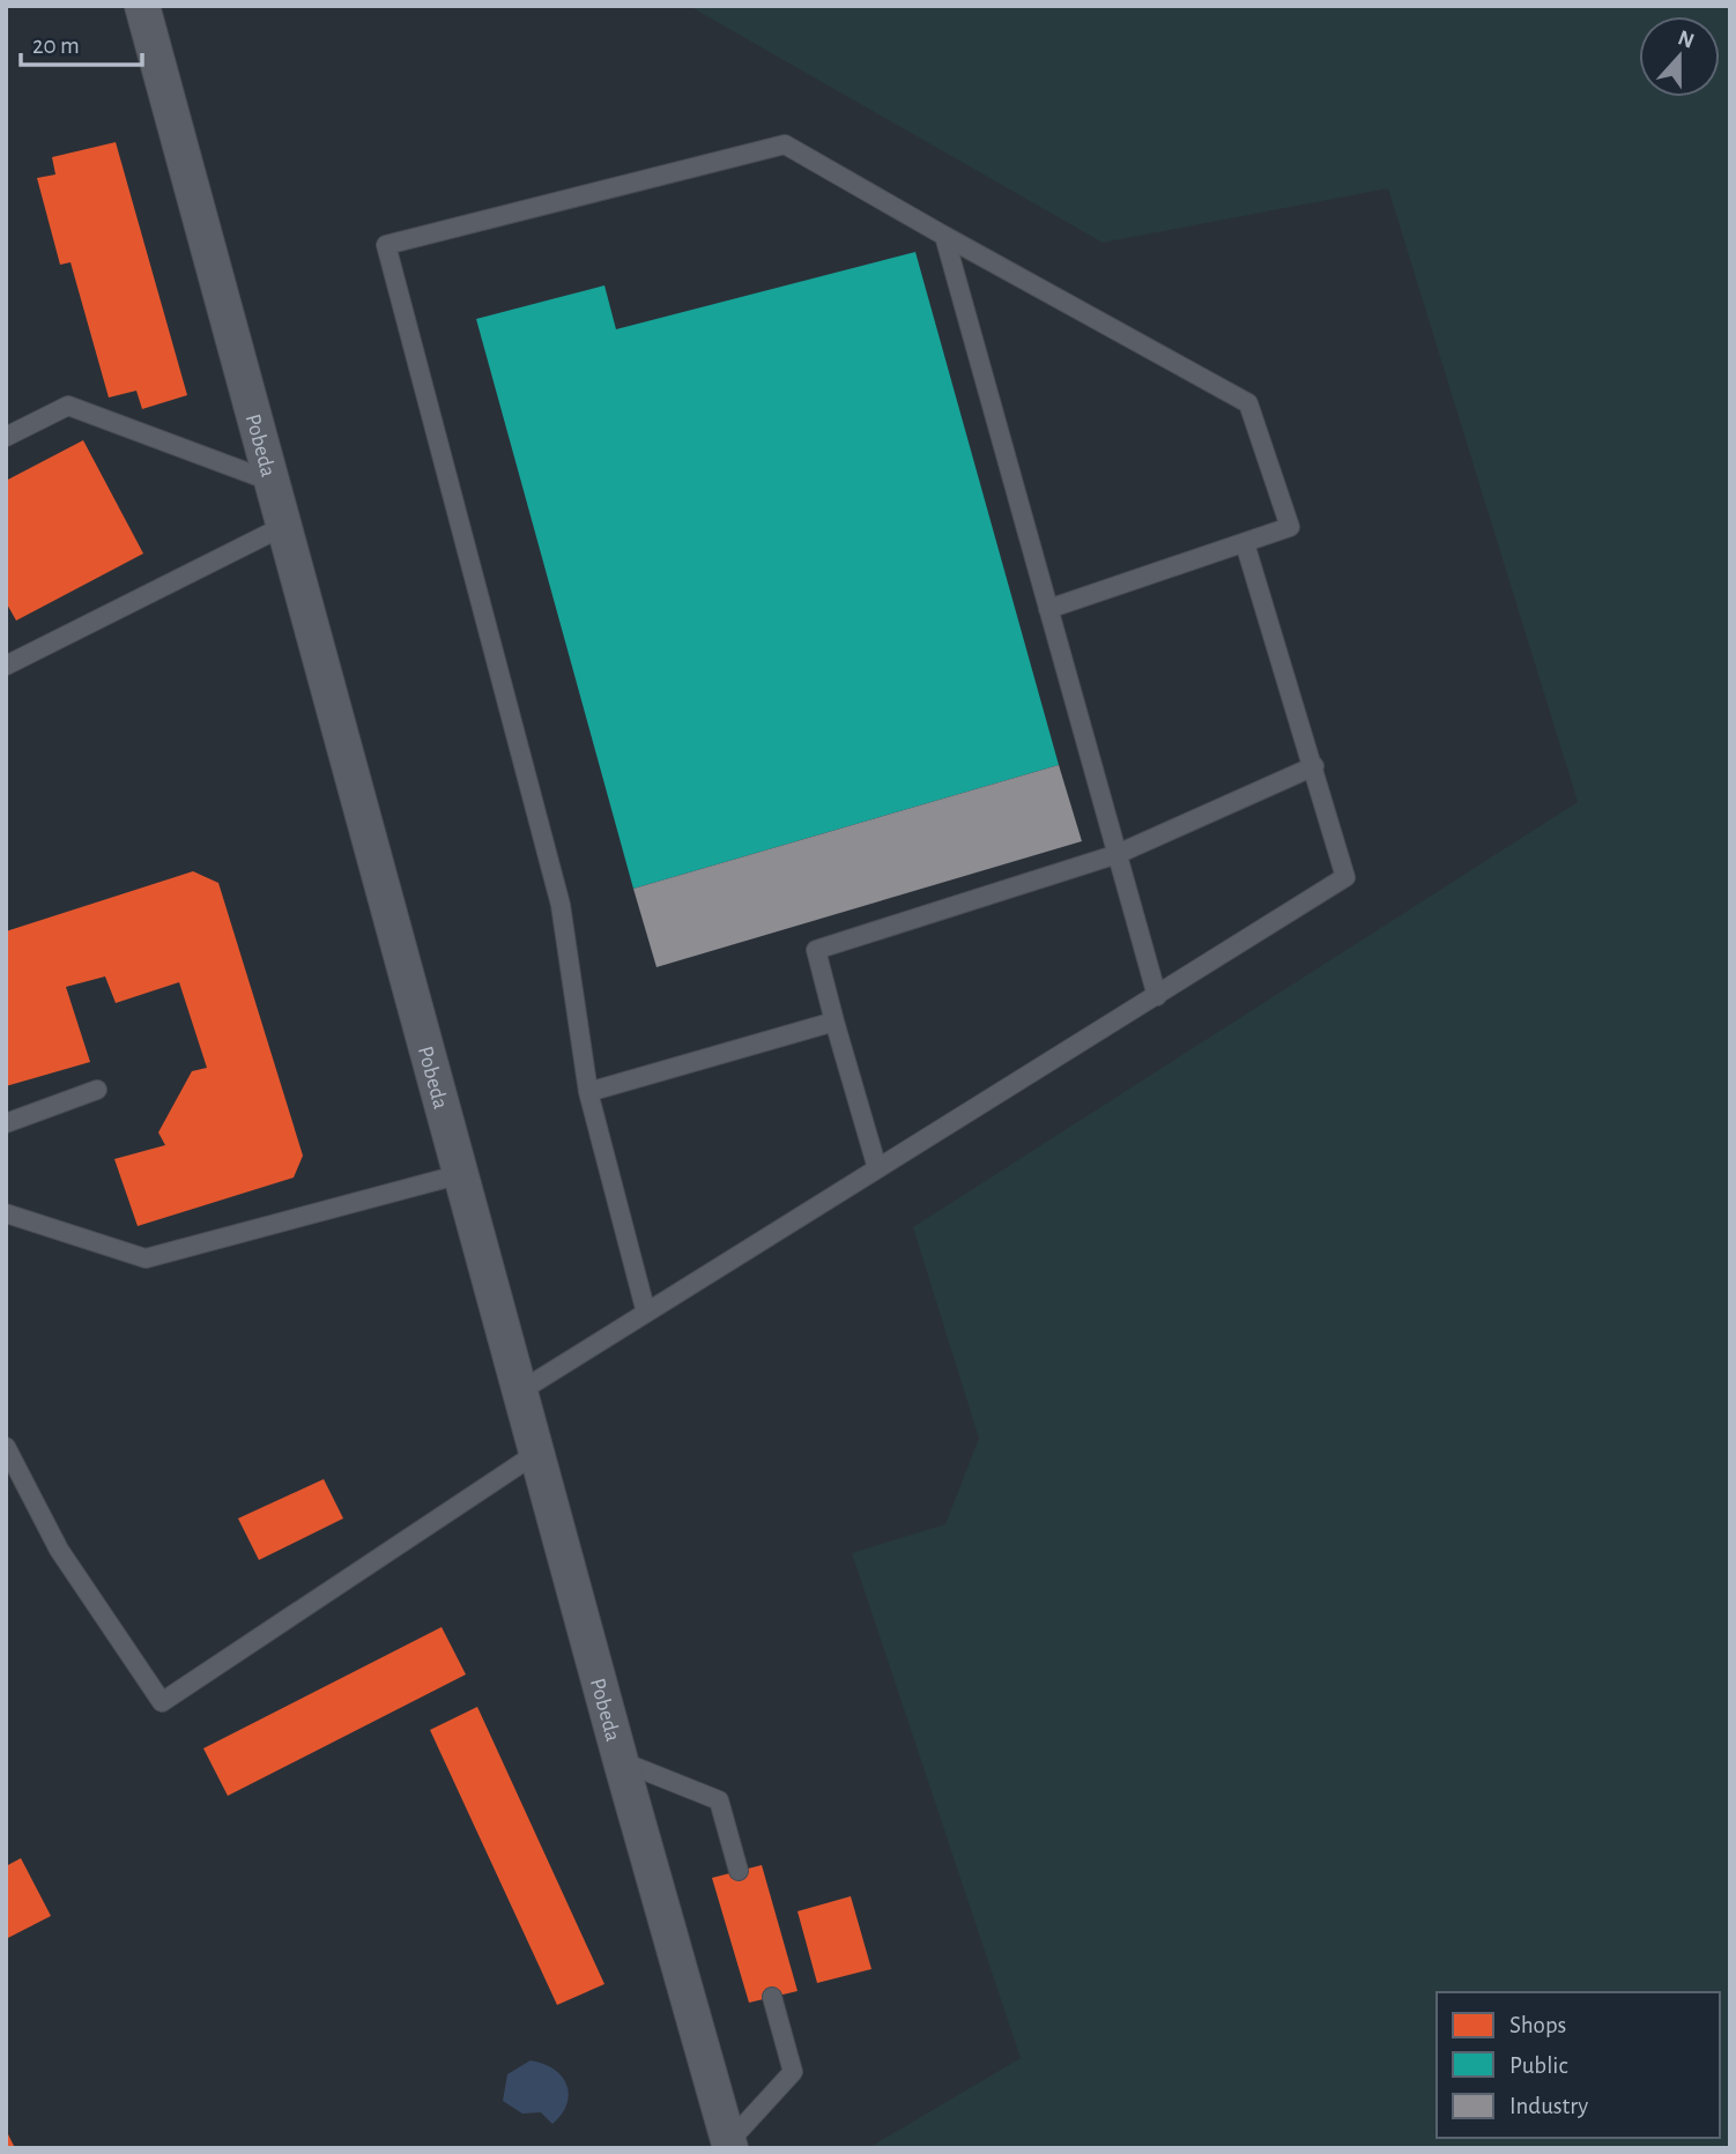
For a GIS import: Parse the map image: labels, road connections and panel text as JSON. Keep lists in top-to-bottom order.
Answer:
{
  "streets": {
    "street": ["Pobeda"]
  },
  "legend": ["Shops", "Public", "Industry"],
  "scale_bar": "20 m",
  "north": "top"
}
